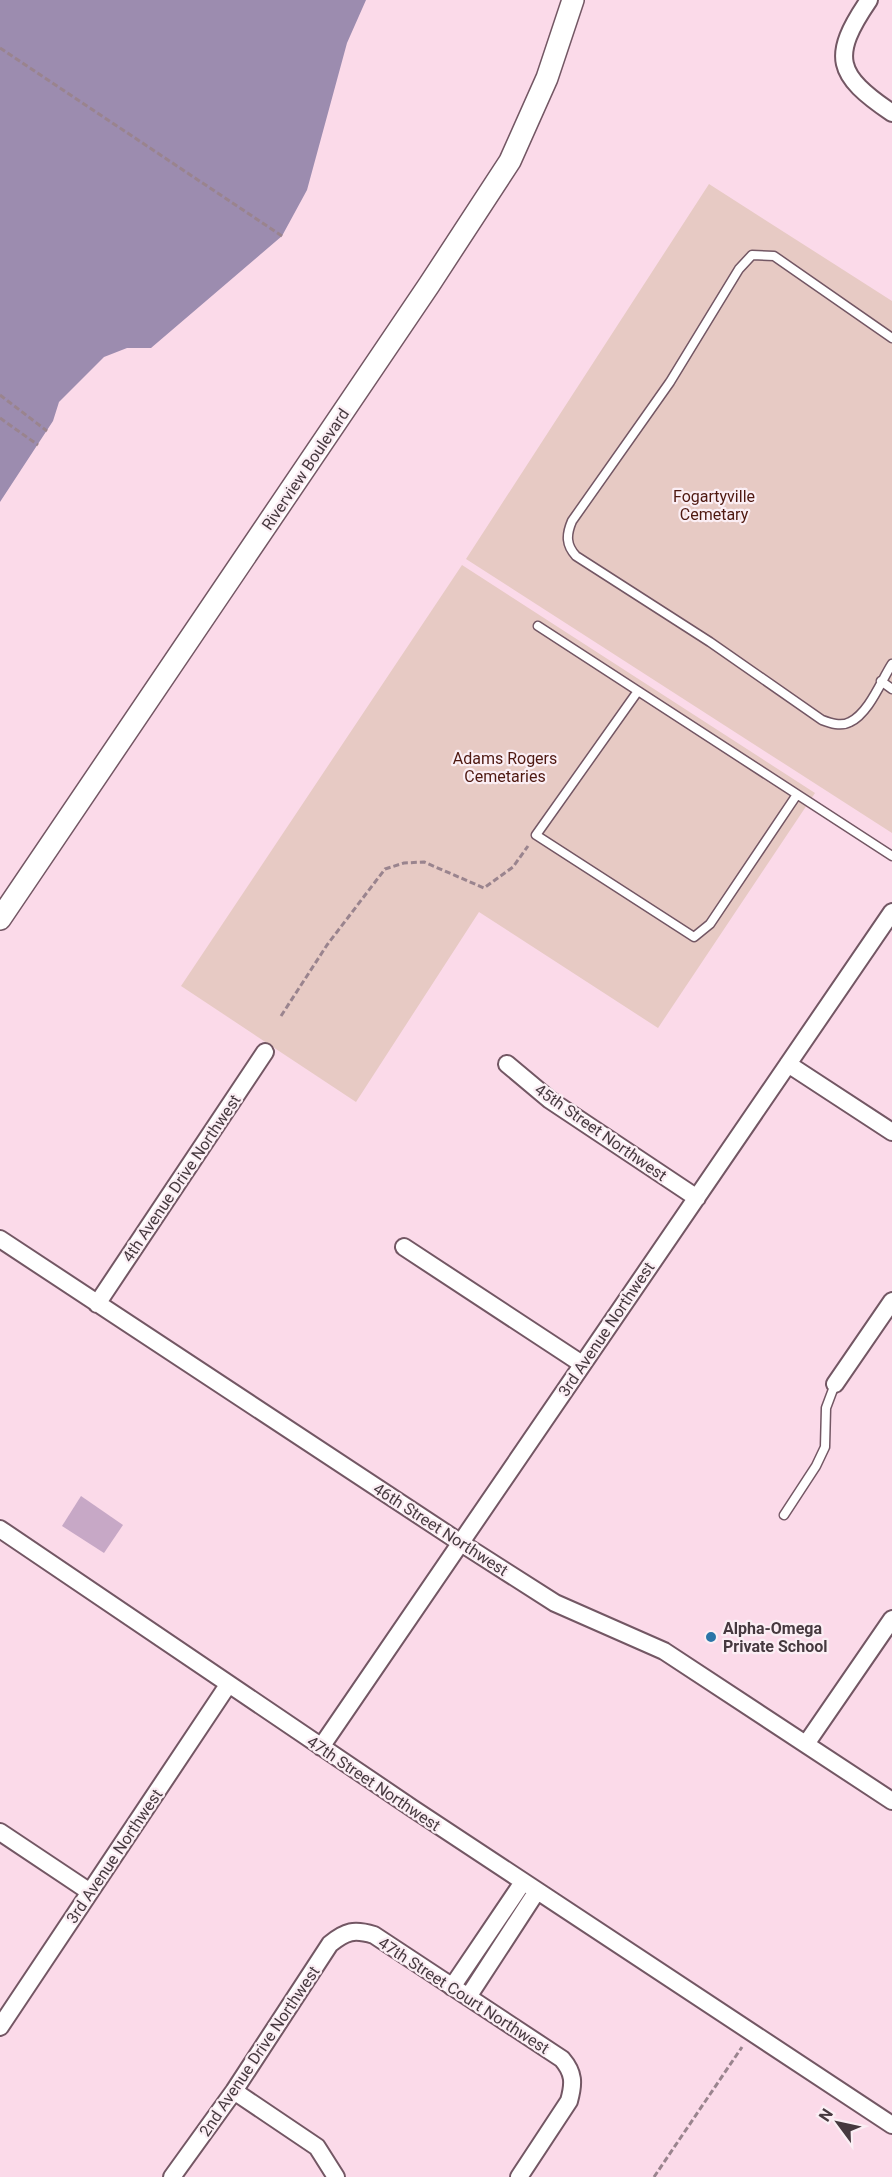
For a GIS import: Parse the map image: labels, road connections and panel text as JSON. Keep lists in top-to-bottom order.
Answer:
{
  "streets": {
    "street": [
      "Riverview Boulevard",
      "45th Street Northwest",
      "4th Avenue Drive Northwest",
      "3rd Avenue Northwest",
      "46th Street Northwest",
      "47th Street Northwest",
      "47th Street Court Northwest",
      "2nd Avenue Drive Northwest"
    ]
  },
  "crossings": [
    ["45th Street Northwest", "3rd Avenue Northwest"],
    ["4th Avenue Drive Northwest", "46th Street Northwest"],
    ["3rd Avenue Northwest", "46th Street Northwest"],
    ["3rd Avenue Northwest", "47th Street Northwest"],
    ["47th Street Court Northwest", "2nd Avenue Drive Northwest"]
  ],
  "parks": ["Fogartyville Cemetary", "Adams Rogers Cemetaries"],
  "places": ["Alpha-Omega Private School"],
  "north": "top left"
}
